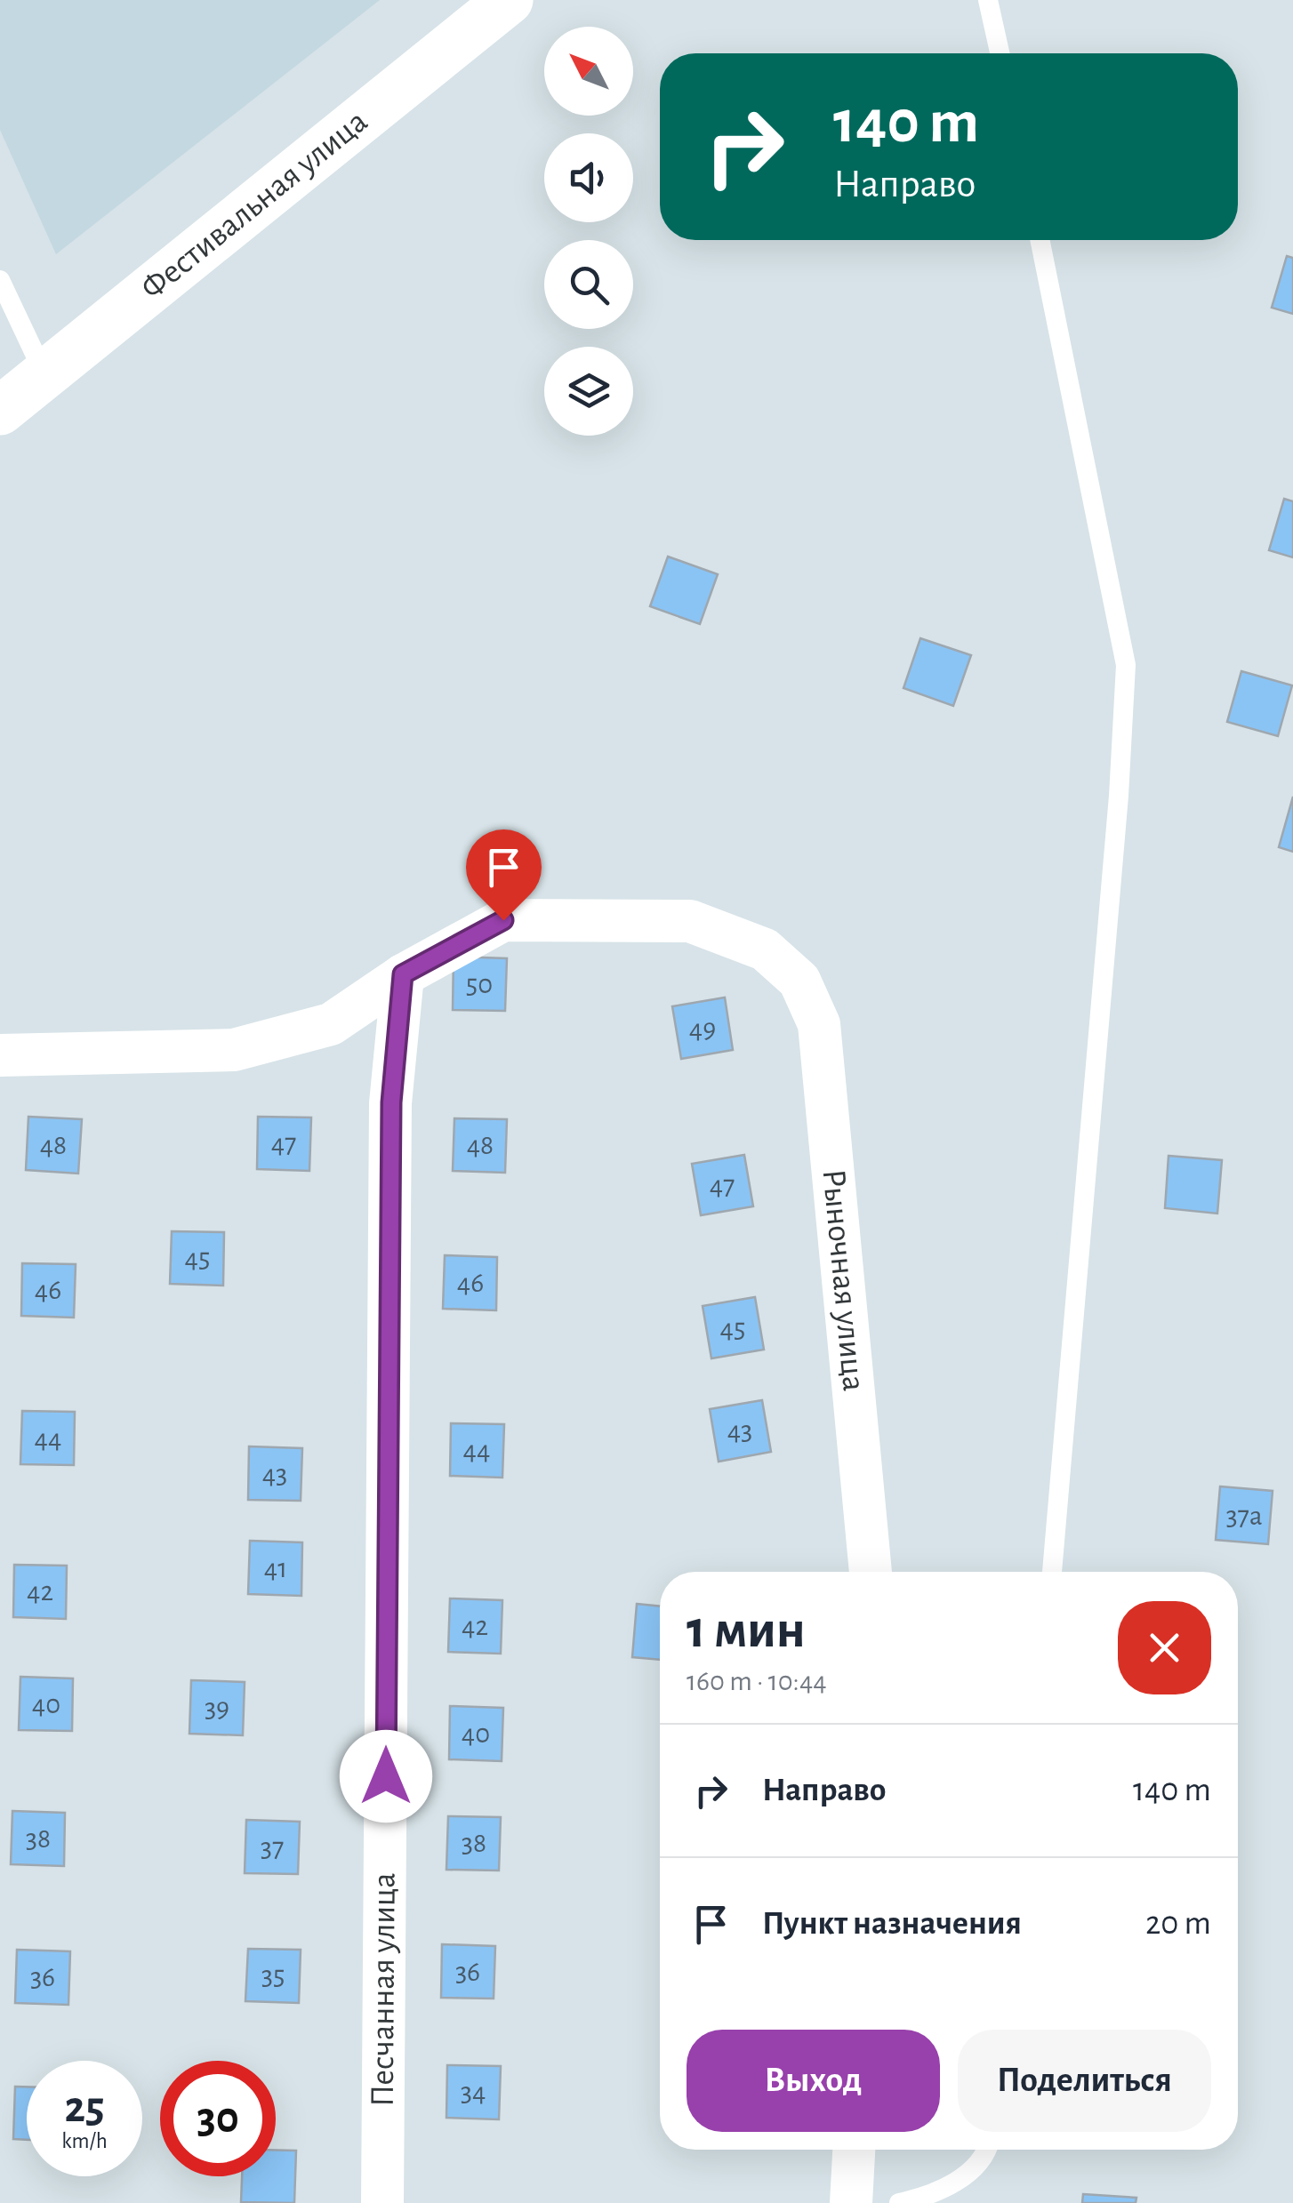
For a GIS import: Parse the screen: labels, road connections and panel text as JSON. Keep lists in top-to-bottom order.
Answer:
{
  "streets": {
    "street": ["Фестивальная улица", "Рыночная улица", "Песчанная улица"]
  },
  "crossings": [
    ["Рыночная улица", "Песчанная улица"]
  ],
  "house_numbers": [
    "50",
    "49",
    "47",
    "48",
    "48",
    "47",
    "45",
    "46",
    "46",
    "45",
    "43",
    "44",
    "44",
    "43",
    "37а",
    "41",
    "42",
    "42",
    "40",
    "39",
    "40",
    "38",
    "38",
    "37",
    "36",
    "35",
    "36",
    "34"
  ],
  "north": "top left",
  "page": {
    "turn": ["140 m", "Направо"],
    "heading": ["1 мин", "160 m · 10:44"],
    "list": [
      {
        "name": "Направо",
        "value": "140 m"
      },
      {
        "name": "Пункт назначения",
        "value": "20 m"
      }
    ],
    "buttons": ["Выход", "Поделиться"],
    "speed": "25 km/h",
    "limit": "30"
  }
}
